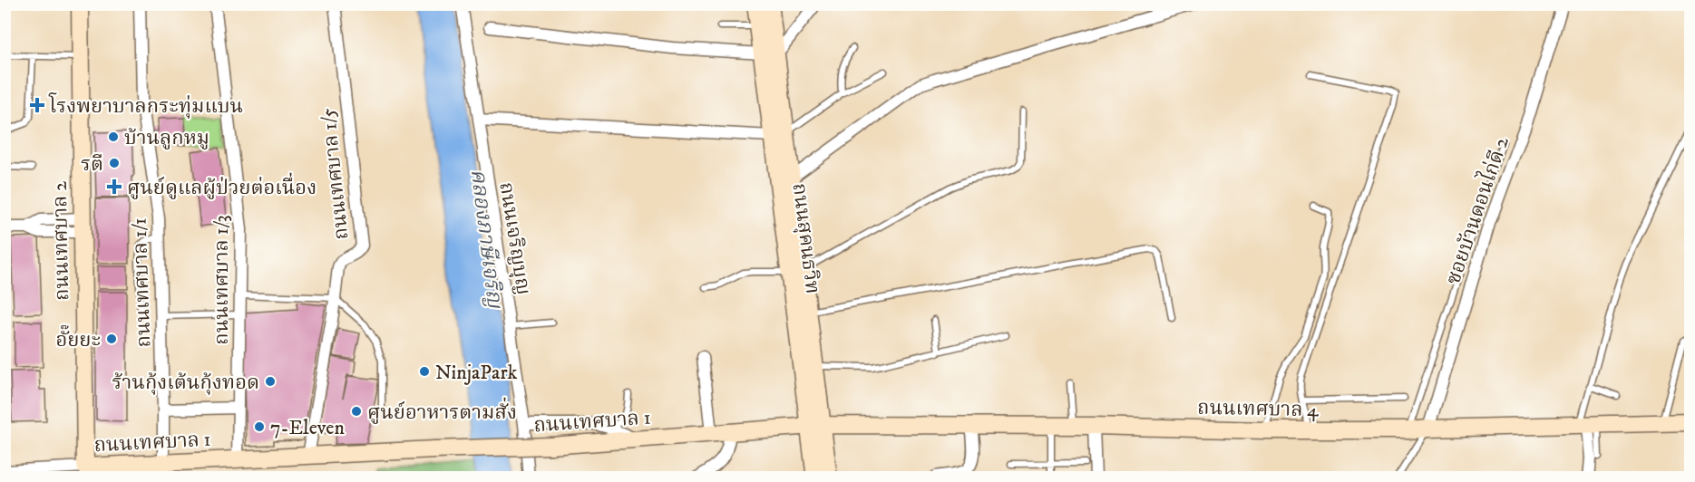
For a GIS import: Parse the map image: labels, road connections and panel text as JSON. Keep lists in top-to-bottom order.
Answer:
{
  "streets": {
    "street": [
      "ถนนเทศบาล 1/5",
      "ซอยบัานดอนไก่ดี 2",
      "ถนนเจริญบุญ",
      "ถนนสุคนธวิท",
      "ถนนเทศบาล 2",
      "ถนนเทศบาล 1/3",
      "ถนนเทศบาล 1/1",
      "ถนนเทศบาล 4",
      "ถนนเทศบาล 1"
    ]
  },
  "crossings": [
    ["ถนนเทศบาล 1/5", "ถนนเทศบาล 1"],
    ["ซอยบัานดอนไก่ดี 2", "ถนนเทศบาล 4"],
    ["ถนนสุคนธวิท", "ถนนเทศบาล 4"],
    ["ถนนสุคนธวิท", "ถนนเทศบาล 1"],
    ["ถนนเทศบาล 2", "ถนนเทศบาล 1"],
    ["ถนนเทศบาล 1/3", "ถนนเทศบาล 1"],
    ["ถนนเทศบาล 1/1", "ถนนเทศบาล 1"],
    ["ถนนเทศบาล 4", "ถนนเทศบาล 1"]
  ],
  "water": ["คลองภาษีเจริญ"],
  "places": {
    "health": ["โรงพยาบาลกระทุ่มแบน", "ศูนย์ดูแลผู้ป่วยต่อเนื่อง"],
    "other": [
      "บ้านลูกหมู",
      "รตี",
      "อั๊ยยะ",
      "NinjaPark",
      "ร้านกุ้งเต้นกุ้งทอด",
      "ศูนย์อาหารตามสั่ง",
      "7-Eleven"
    ]
  }
}
